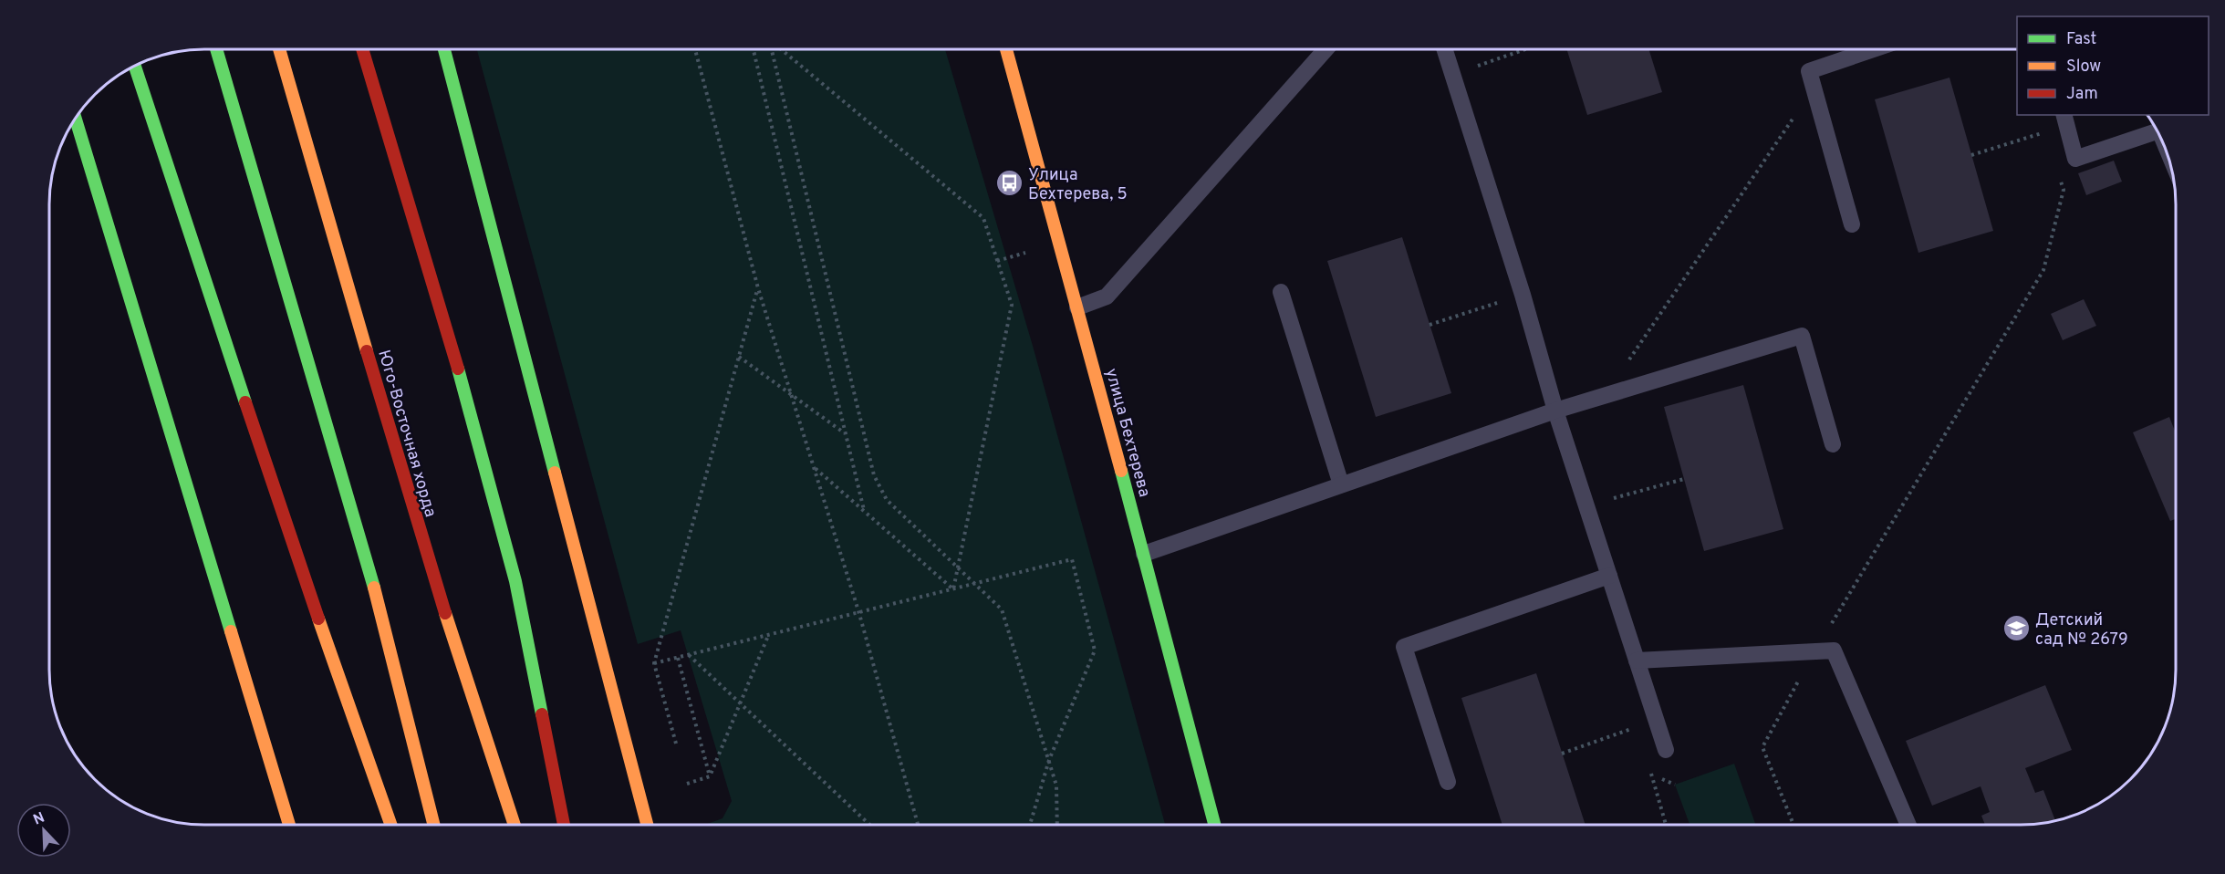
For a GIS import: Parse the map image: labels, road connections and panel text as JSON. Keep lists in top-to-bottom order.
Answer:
{
  "streets": {
    "main road": ["улица Бехтерева", "Юго-Восточная хорда"]
  },
  "places": {
    "bus stop": ["Улица Бехтерева, 5"],
    "school or university": ["Детский сад № 2679"]
  },
  "legend": ["Fast", "Slow", "Jam"],
  "north": "top left"
}
